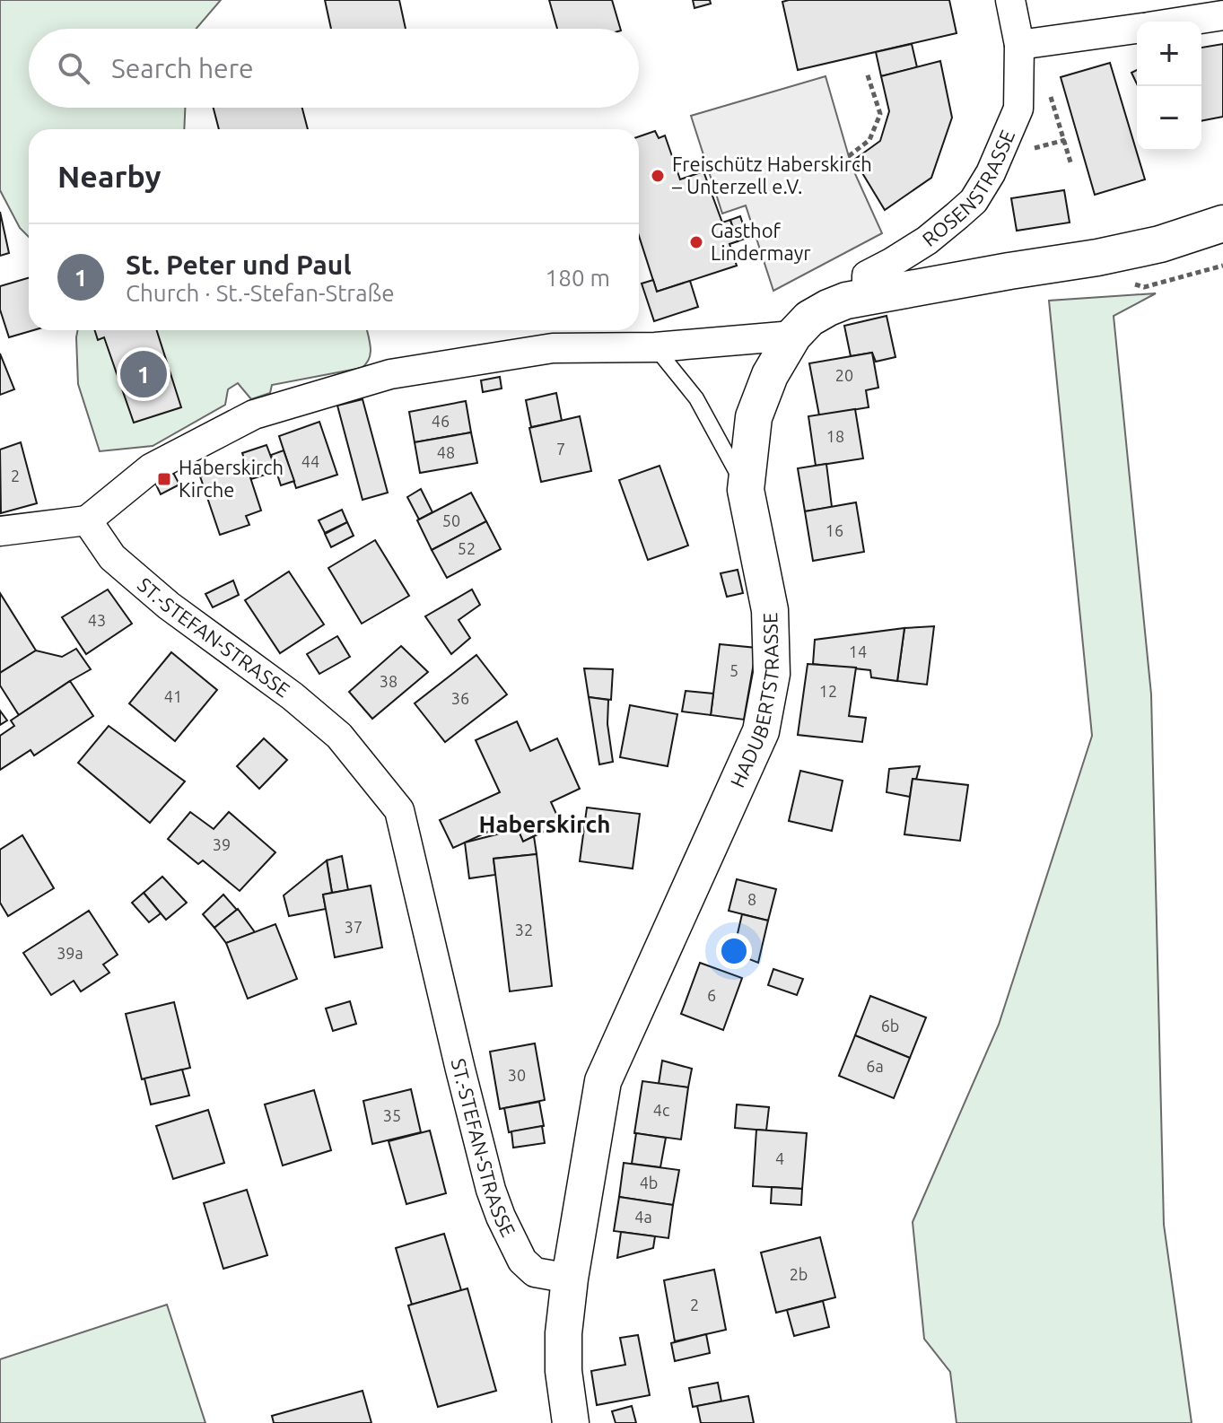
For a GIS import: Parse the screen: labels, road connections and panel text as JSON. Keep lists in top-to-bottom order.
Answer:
{
  "streets": {
    "street": ["ROSENSTRASSE", "ST.-STEFAN-STRASSE", "HADUBERTSTRASSE"]
  },
  "crossings": [
    ["ROSENSTRASSE", "HADUBERTSTRASSE"],
    ["ST.-STEFAN-STRASSE", "HADUBERTSTRASSE"]
  ],
  "districts": ["Haberskirch"],
  "places": {
    "other": ["Freischütz Haberskirch – Unterzell e.V.", "Gasthof Lindermayr"],
    "transit": ["Haberskirch Kirche"]
  },
  "house_numbers": [
    "20",
    "46",
    "18",
    "7",
    "48",
    "44",
    "2",
    "50",
    "16",
    "52",
    "43",
    "14",
    "5",
    "38",
    "12",
    "41",
    "36",
    "39",
    "8",
    "37",
    "32",
    "39a",
    "6",
    "6b",
    "6a",
    "30",
    "4c",
    "35",
    "4",
    "4b",
    "4a",
    "2b",
    "2"
  ],
  "page": {
    "map_buttons": ["+", "−"],
    "search": "Search here",
    "heading": "Nearby",
    "list": [
      {
        "mark": "1",
        "name": "St. Peter und Paul",
        "note": "Church · St.-Stefan-Straße",
        "value": "180 m"
      }
    ],
    "pins": "1"
  }
}
